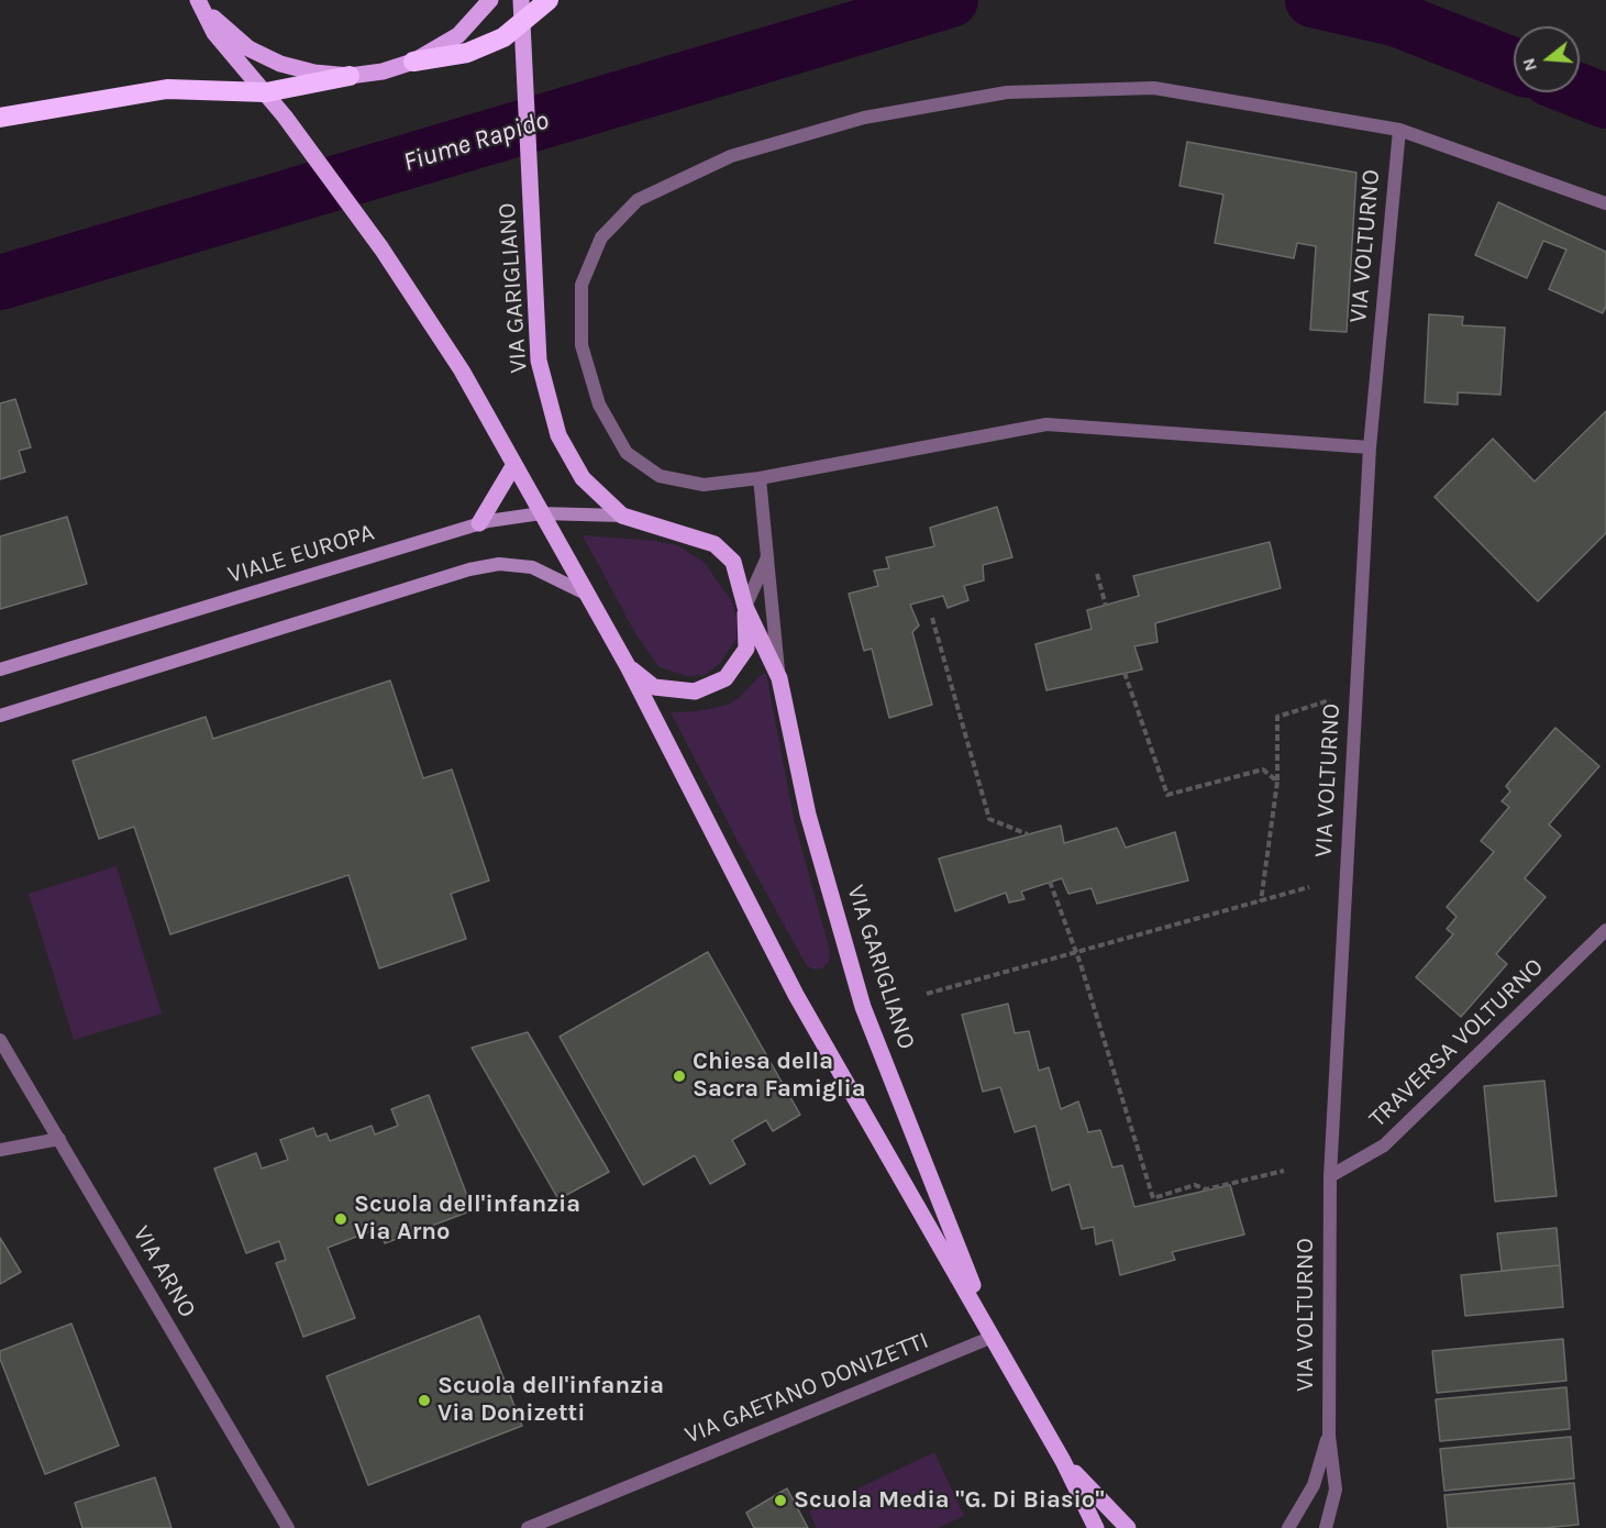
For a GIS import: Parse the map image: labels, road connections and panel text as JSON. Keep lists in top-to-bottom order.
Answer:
{
  "streets": {
    "main road": ["VIA GARIGLIANO"],
    "street": [
      "VIA VOLTURNO",
      "VIALE EUROPA",
      "TRAVERSA VOLTURNO",
      "VIA ARNO",
      "VIA GAETANO DONIZETTI"
    ]
  },
  "crossings": [
    ["VIA VOLTURNO", "TRAVERSA VOLTURNO"],
    ["VIA GARIGLIANO", "VIALE EUROPA"],
    ["VIA GARIGLIANO", "VIA GAETANO DONIZETTI"]
  ],
  "water": ["Fiume Rapido"],
  "places": [
    "Chiesa della Sacra Famiglia",
    "Scuola dell'infanzia Via Arno",
    "Scuola dell'infanzia Via Donizetti",
    "Scuola Media \"G. Di Biasio\""
  ],
  "north": "left"
}
